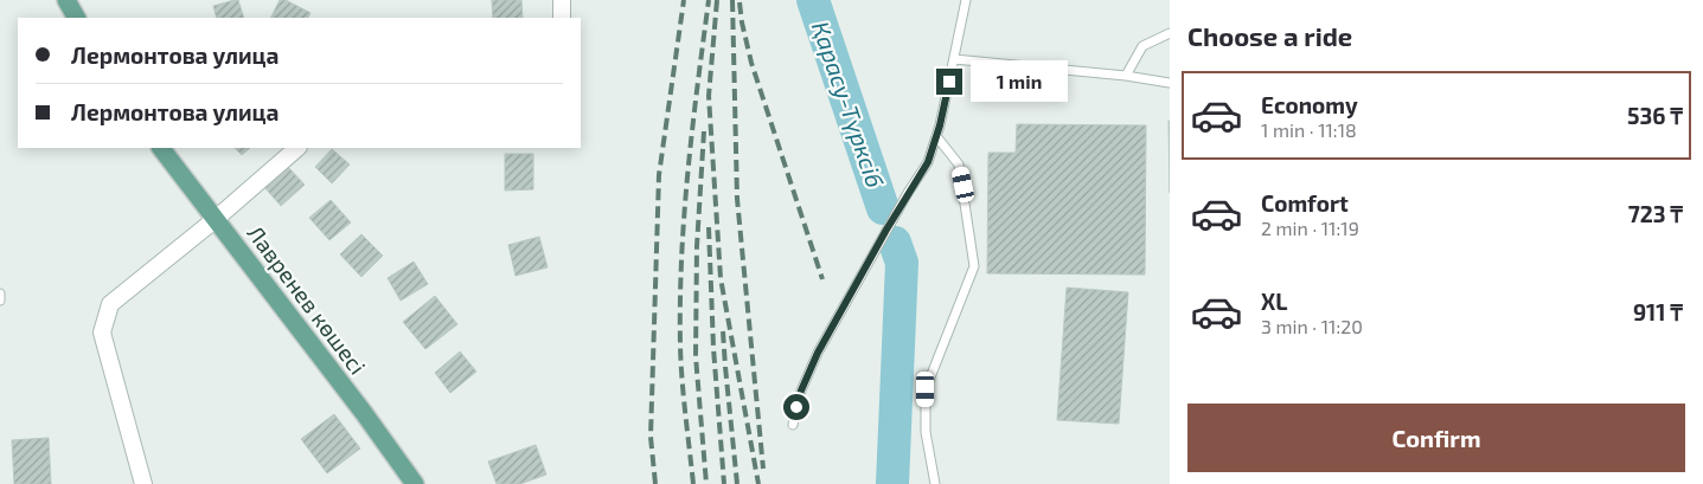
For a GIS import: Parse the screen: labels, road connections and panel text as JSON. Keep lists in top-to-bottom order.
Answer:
{
  "streets": {
    "main road": ["Лавренев көшесі"]
  },
  "water": ["Қарасу-Түрксіб"],
  "page": {
    "heading": "Choose a ride",
    "banner": ["Лермонтова улица", "Лермонтова улица"],
    "bubble": "1 min",
    "list": [
      {
        "name": "Economy",
        "note": "1 min · 11:18",
        "value": "536 ₸"
      },
      {
        "name": "Comfort",
        "note": "2 min · 11:19",
        "value": "723 ₸"
      },
      {
        "name": "XL",
        "note": "3 min · 11:20",
        "value": "911 ₸"
      }
    ],
    "buttons": "Confirm"
  }
}
